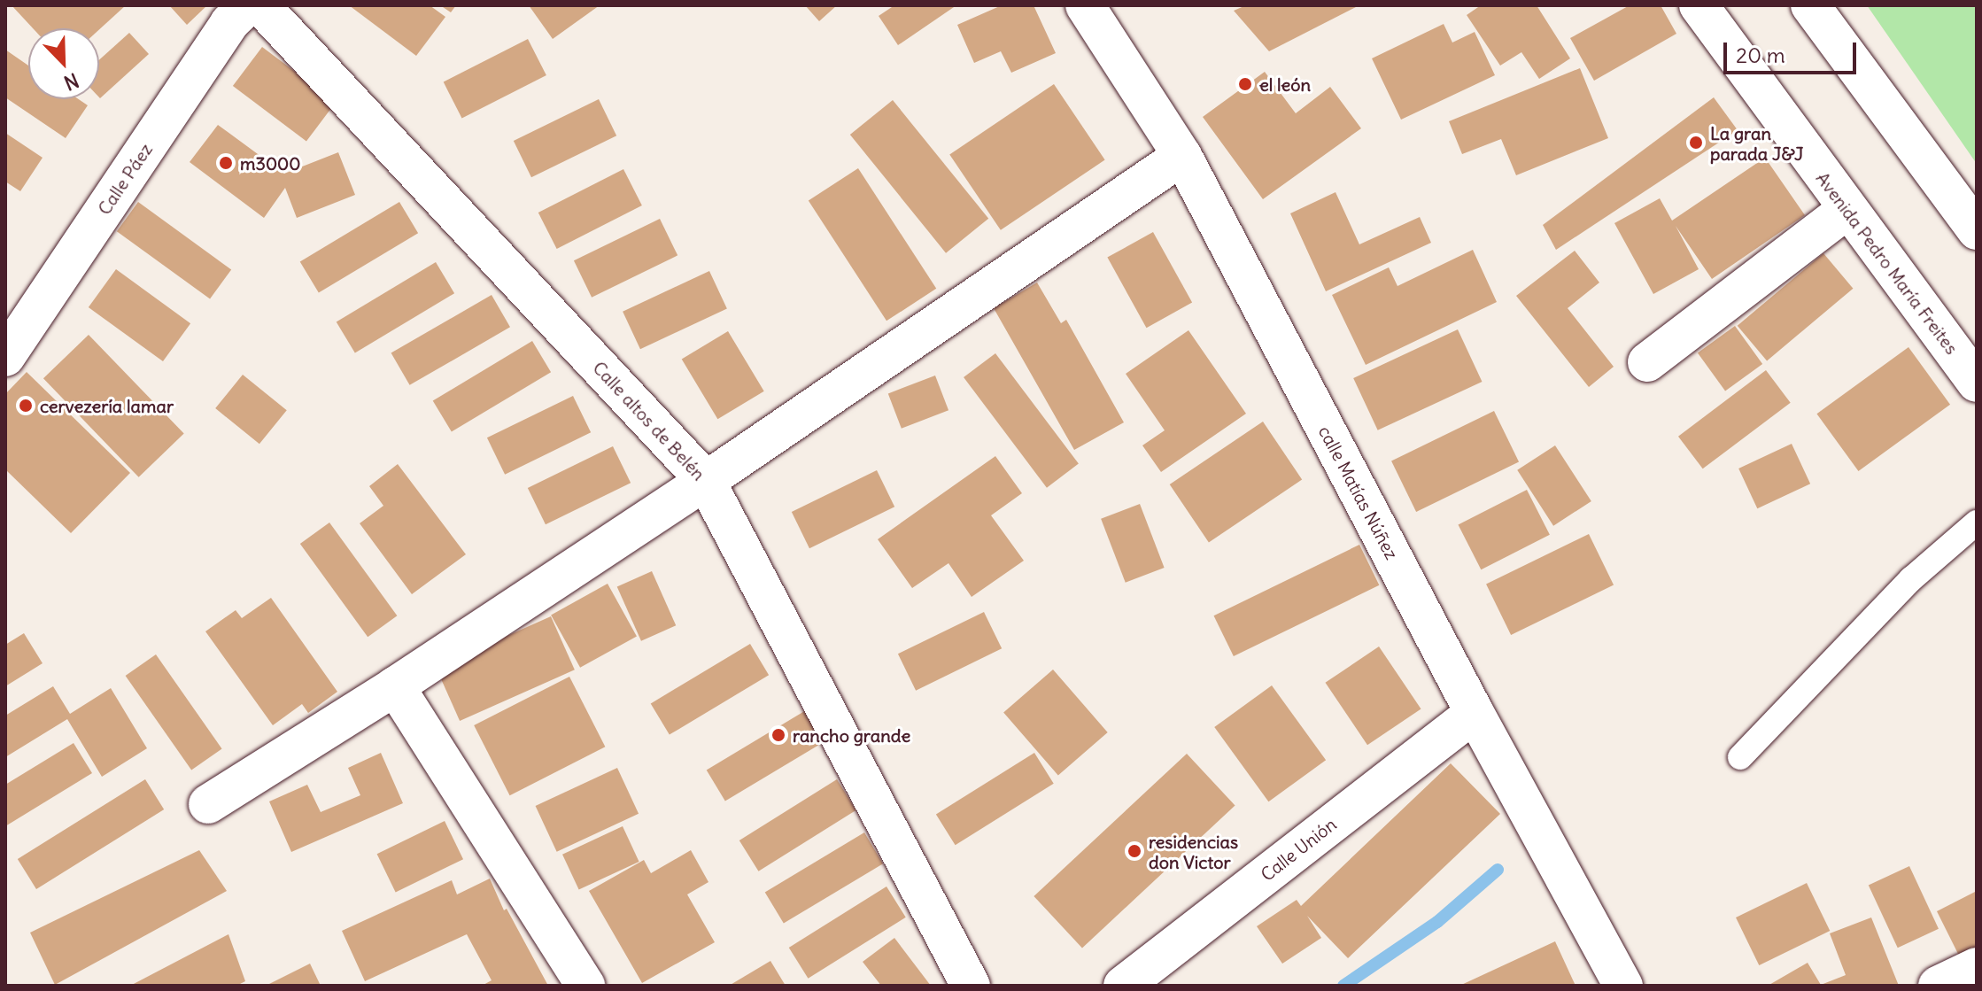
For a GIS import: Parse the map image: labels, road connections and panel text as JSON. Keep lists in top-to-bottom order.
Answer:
{
  "streets": {
    "street": [
      "Calle Páez",
      "Avenida Pedro María Freites",
      "Calle altos de Belén",
      "calle Matías Núñez",
      "Calle Unión"
    ]
  },
  "crossings": [
    ["calle Matías Núñez", "Calle Unión"]
  ],
  "places": [
    "el león",
    "La gran parada J&J",
    "m3000",
    "cervezería lamar",
    "rancho grande",
    "residencias don Victor"
  ],
  "scale_bar": "20 m",
  "north": "bottom right"
}
